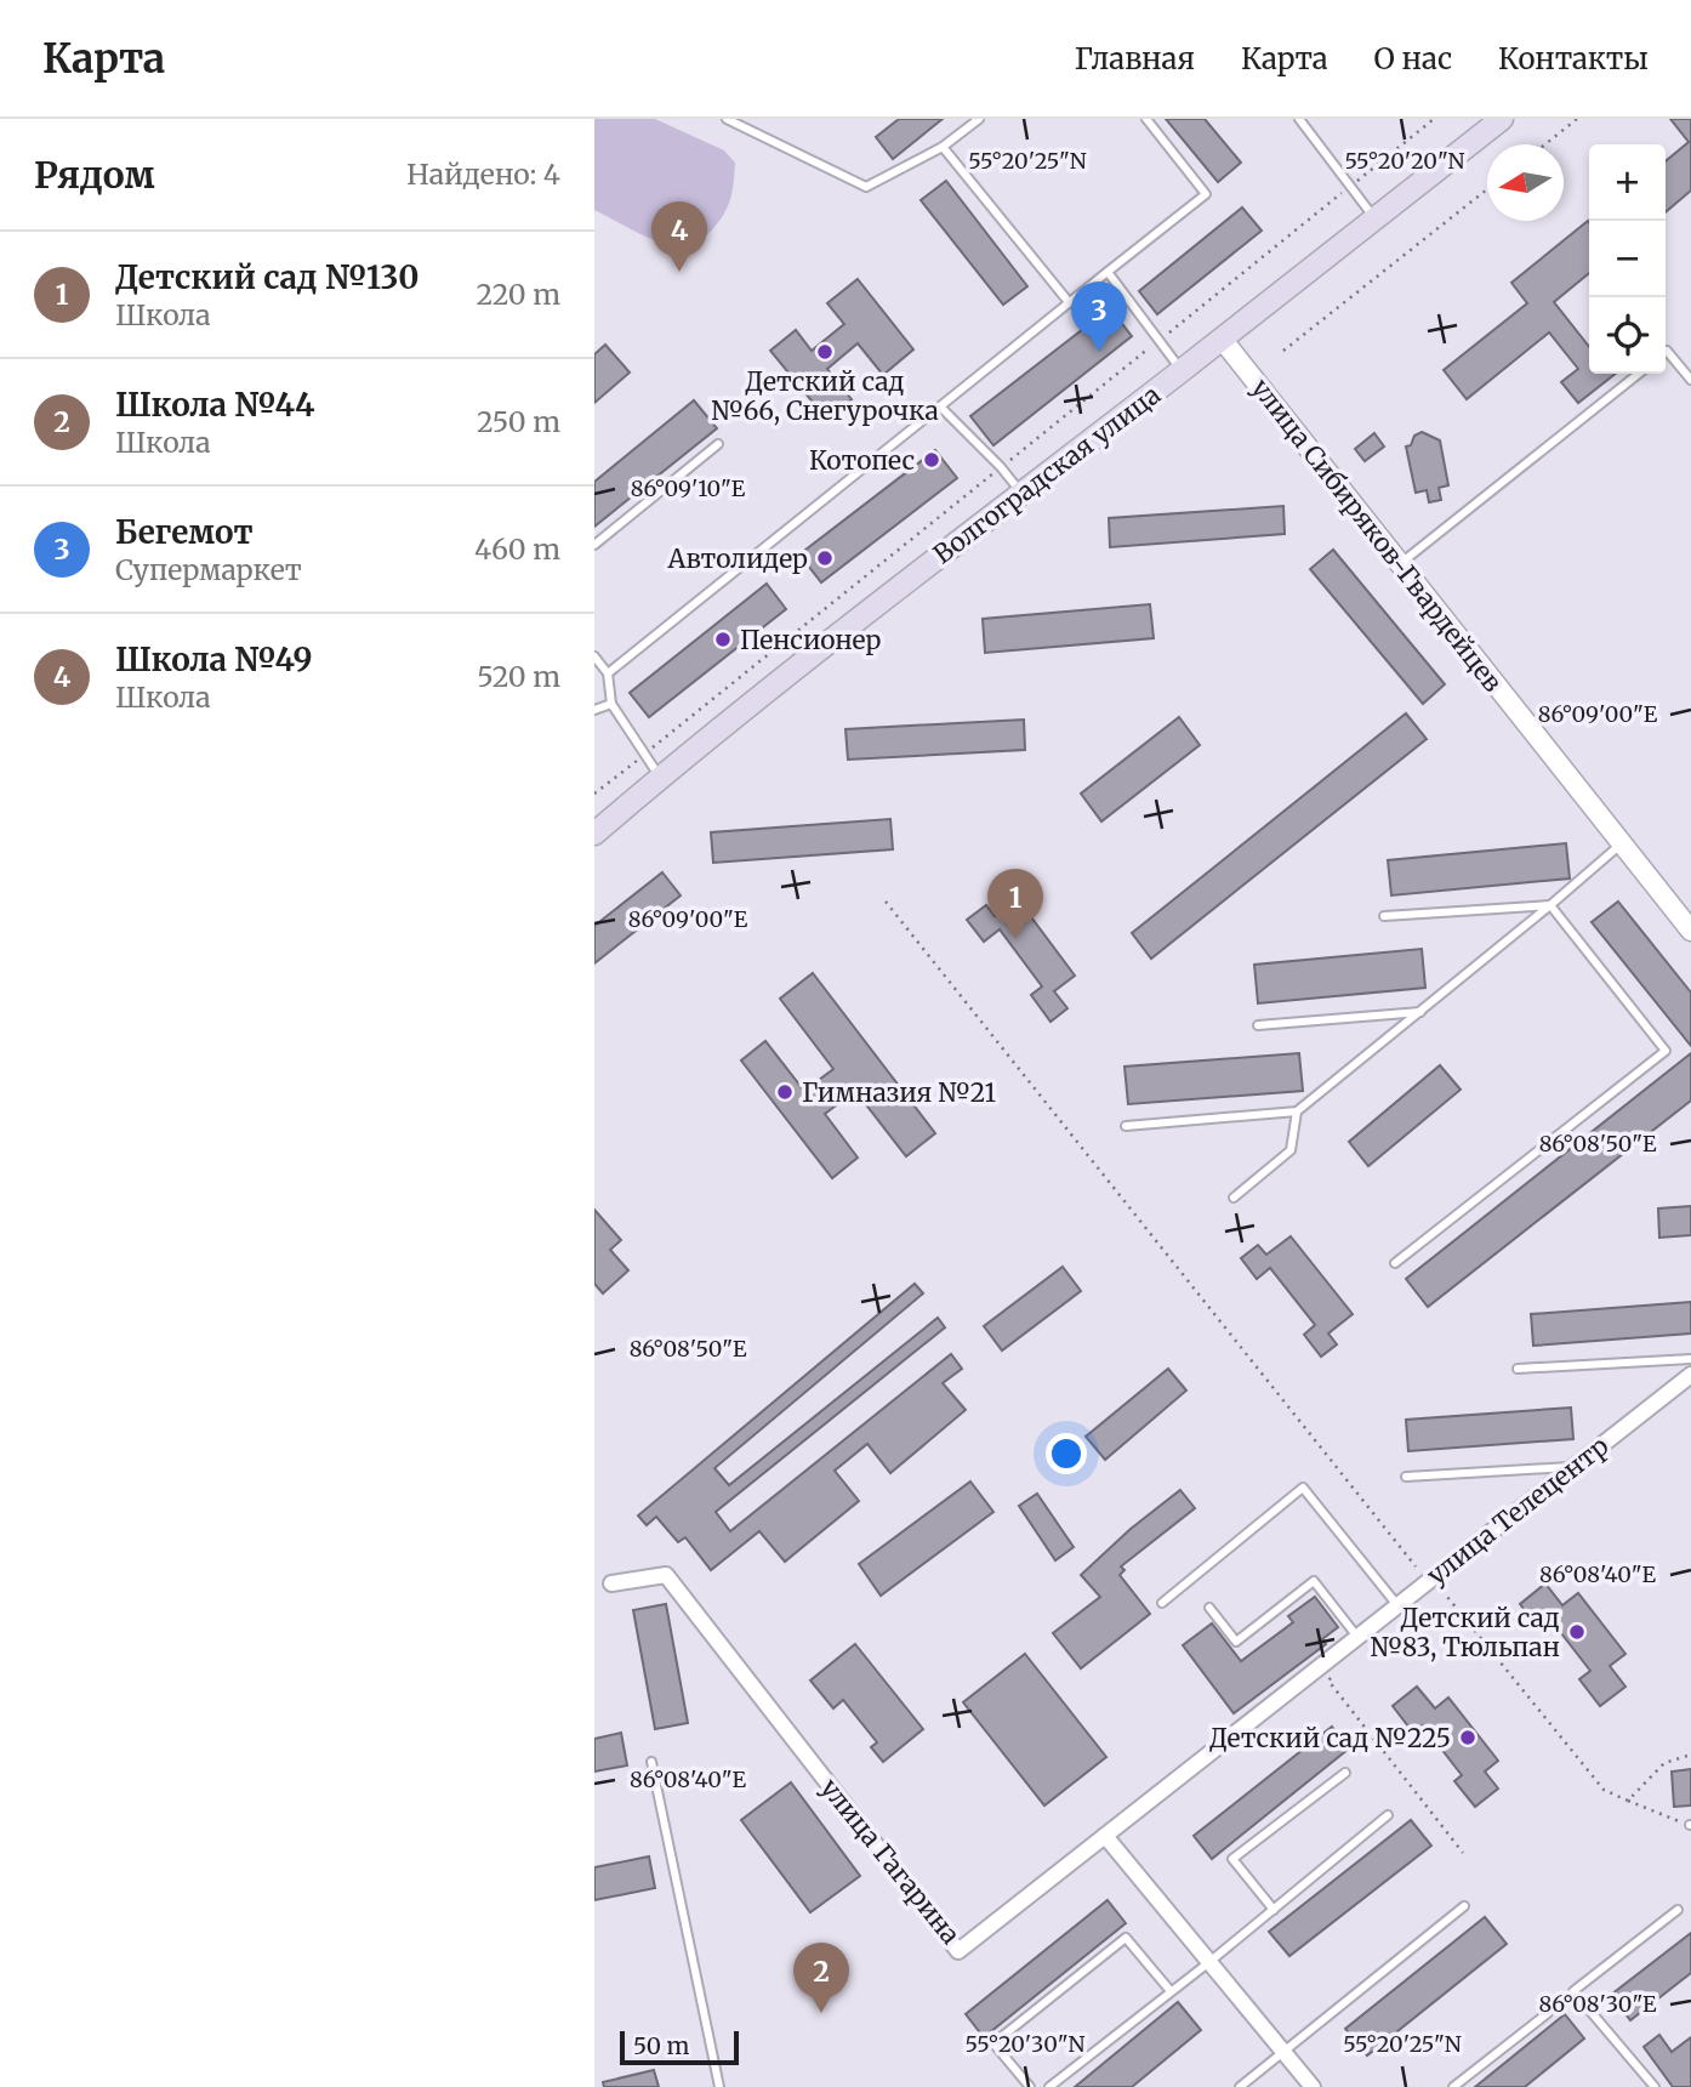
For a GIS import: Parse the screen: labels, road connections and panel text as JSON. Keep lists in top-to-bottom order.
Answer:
{
  "streets": {
    "main road": ["Волгоградская улица"],
    "street": ["улица Сибиряков-Гвардейцев", "улица Телецентр", "улица Гагарина"]
  },
  "crossings": [
    ["Волгоградская улица", "улица Сибиряков-Гвардейцев"],
    ["улица Телецентр", "улица Гагарина"]
  ],
  "places": [
    "Детский сад №66, Снегурочка",
    "Котопес",
    "Автолидер",
    "Пенсионер",
    "Гимназия №21",
    "Детский сад №83, Тюльпан",
    "Детский сад №225"
  ],
  "scale_bar": "50 m",
  "north": "left",
  "page": {
    "header": "Карта",
    "nav": [
      "Главная",
      "Карта",
      "О нас",
      "Контакты"
    ],
    "heading": ["Рядом", "Найдено: 4"],
    "map_buttons": ["+", "−"],
    "pins": [
      "4",
      "3",
      "1",
      "2"
    ],
    "list": [
      {
        "mark": "1",
        "name": "Детский сад №130",
        "note": "Школа",
        "value": "220 m"
      },
      {
        "mark": "2",
        "name": "Школа №44",
        "note": "Школа",
        "value": "250 m"
      },
      {
        "mark": "3",
        "name": "Бегемот",
        "note": "Супермаркет",
        "value": "460 m"
      },
      {
        "mark": "4",
        "name": "Школа №49",
        "note": "Школа",
        "value": "520 m"
      }
    ],
    "scale": "50 m"
  },
  "coordinates": [
    "55°20'25\"N",
    "55°20'20\"N",
    "86°09'10\"E",
    "86°09'00\"E",
    "86°08'50\"E",
    "86°08'40\"E",
    "86°08'30\"E",
    "55°20'30\"N"
  ]
}
